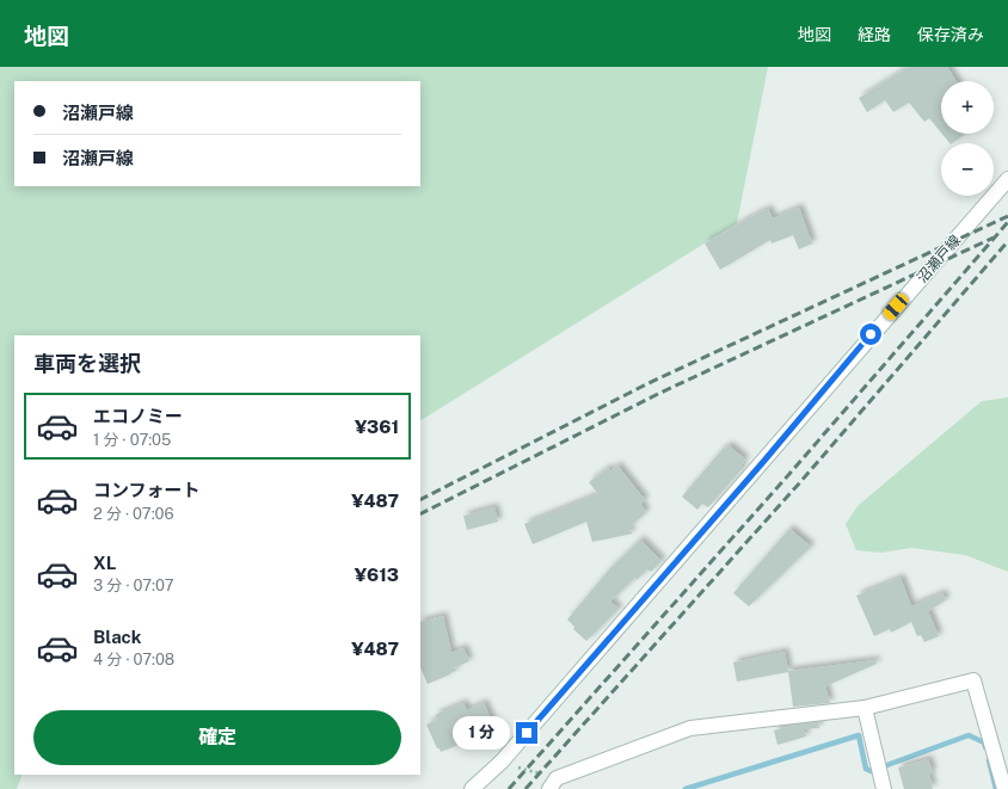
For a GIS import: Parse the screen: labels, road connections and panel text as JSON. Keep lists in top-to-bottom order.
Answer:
{
  "streets": {
    "main road": ["沼瀬戸線"]
  },
  "page": {
    "header": "地図",
    "nav": ["地図", "経路", "保存済み"],
    "map_buttons": ["+", "−"],
    "banner": ["沼瀬戸線", "沼瀬戸線"],
    "heading": "車両を選択",
    "list": [
      {
        "name": "エコノミー",
        "note": "1 分 · 07:05",
        "value": "¥361"
      },
      {
        "name": "コンフォート",
        "note": "2 分 · 07:06",
        "value": "¥487"
      },
      {
        "name": "XL",
        "note": "3 分 · 07:07",
        "value": "¥613"
      },
      {
        "name": "Black",
        "note": "4 分 · 07:08",
        "value": "¥487"
      }
    ],
    "buttons": "確定",
    "bubble": "1 分"
  }
}
